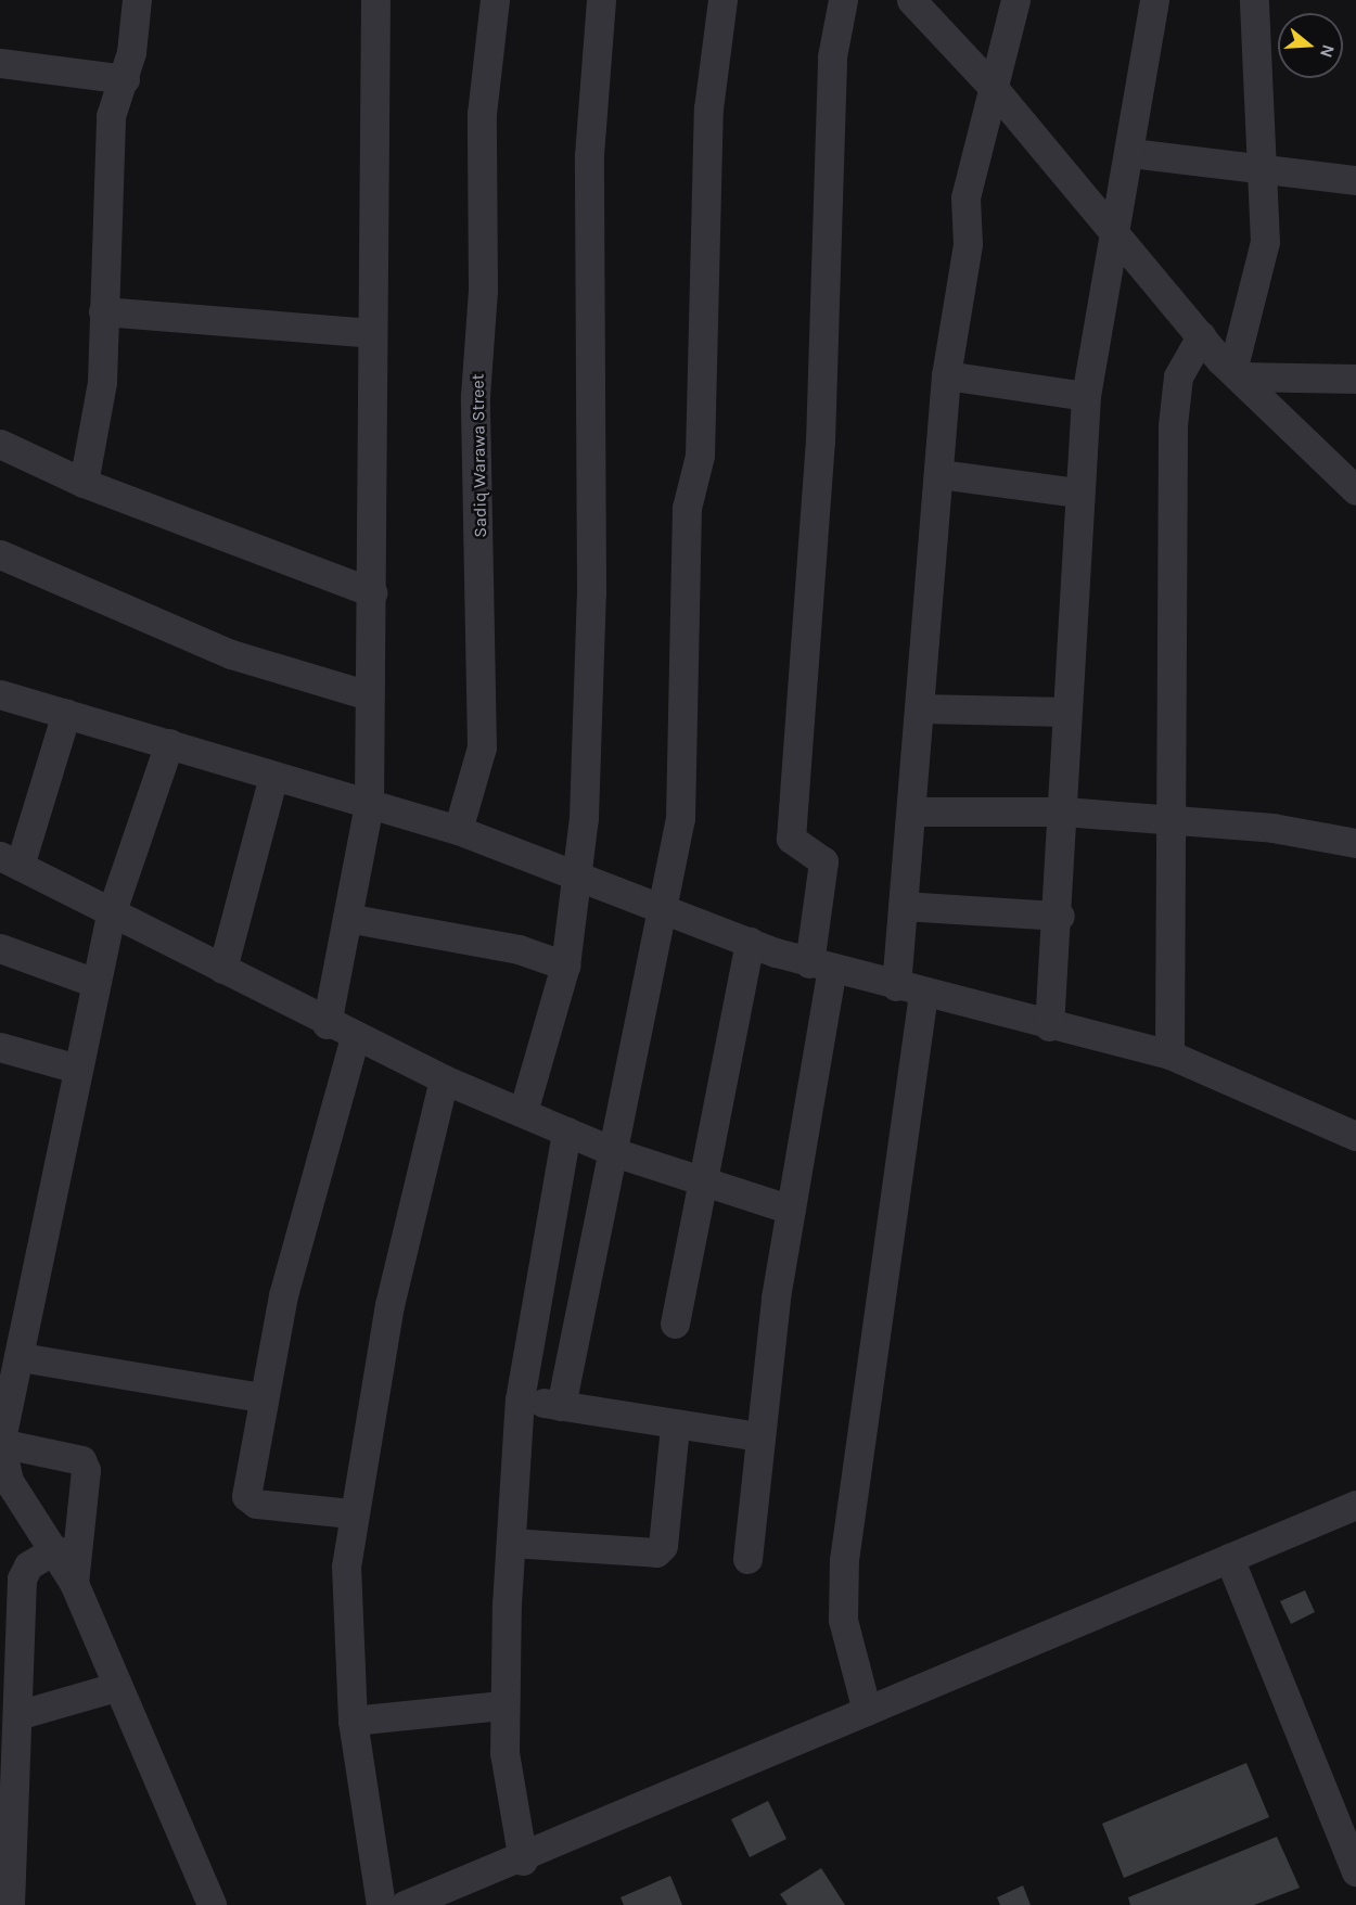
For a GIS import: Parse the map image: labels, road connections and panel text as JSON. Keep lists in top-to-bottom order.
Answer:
{
  "streets": {
    "street": ["Sadiq Warawa Street"]
  },
  "north": "right"
}
